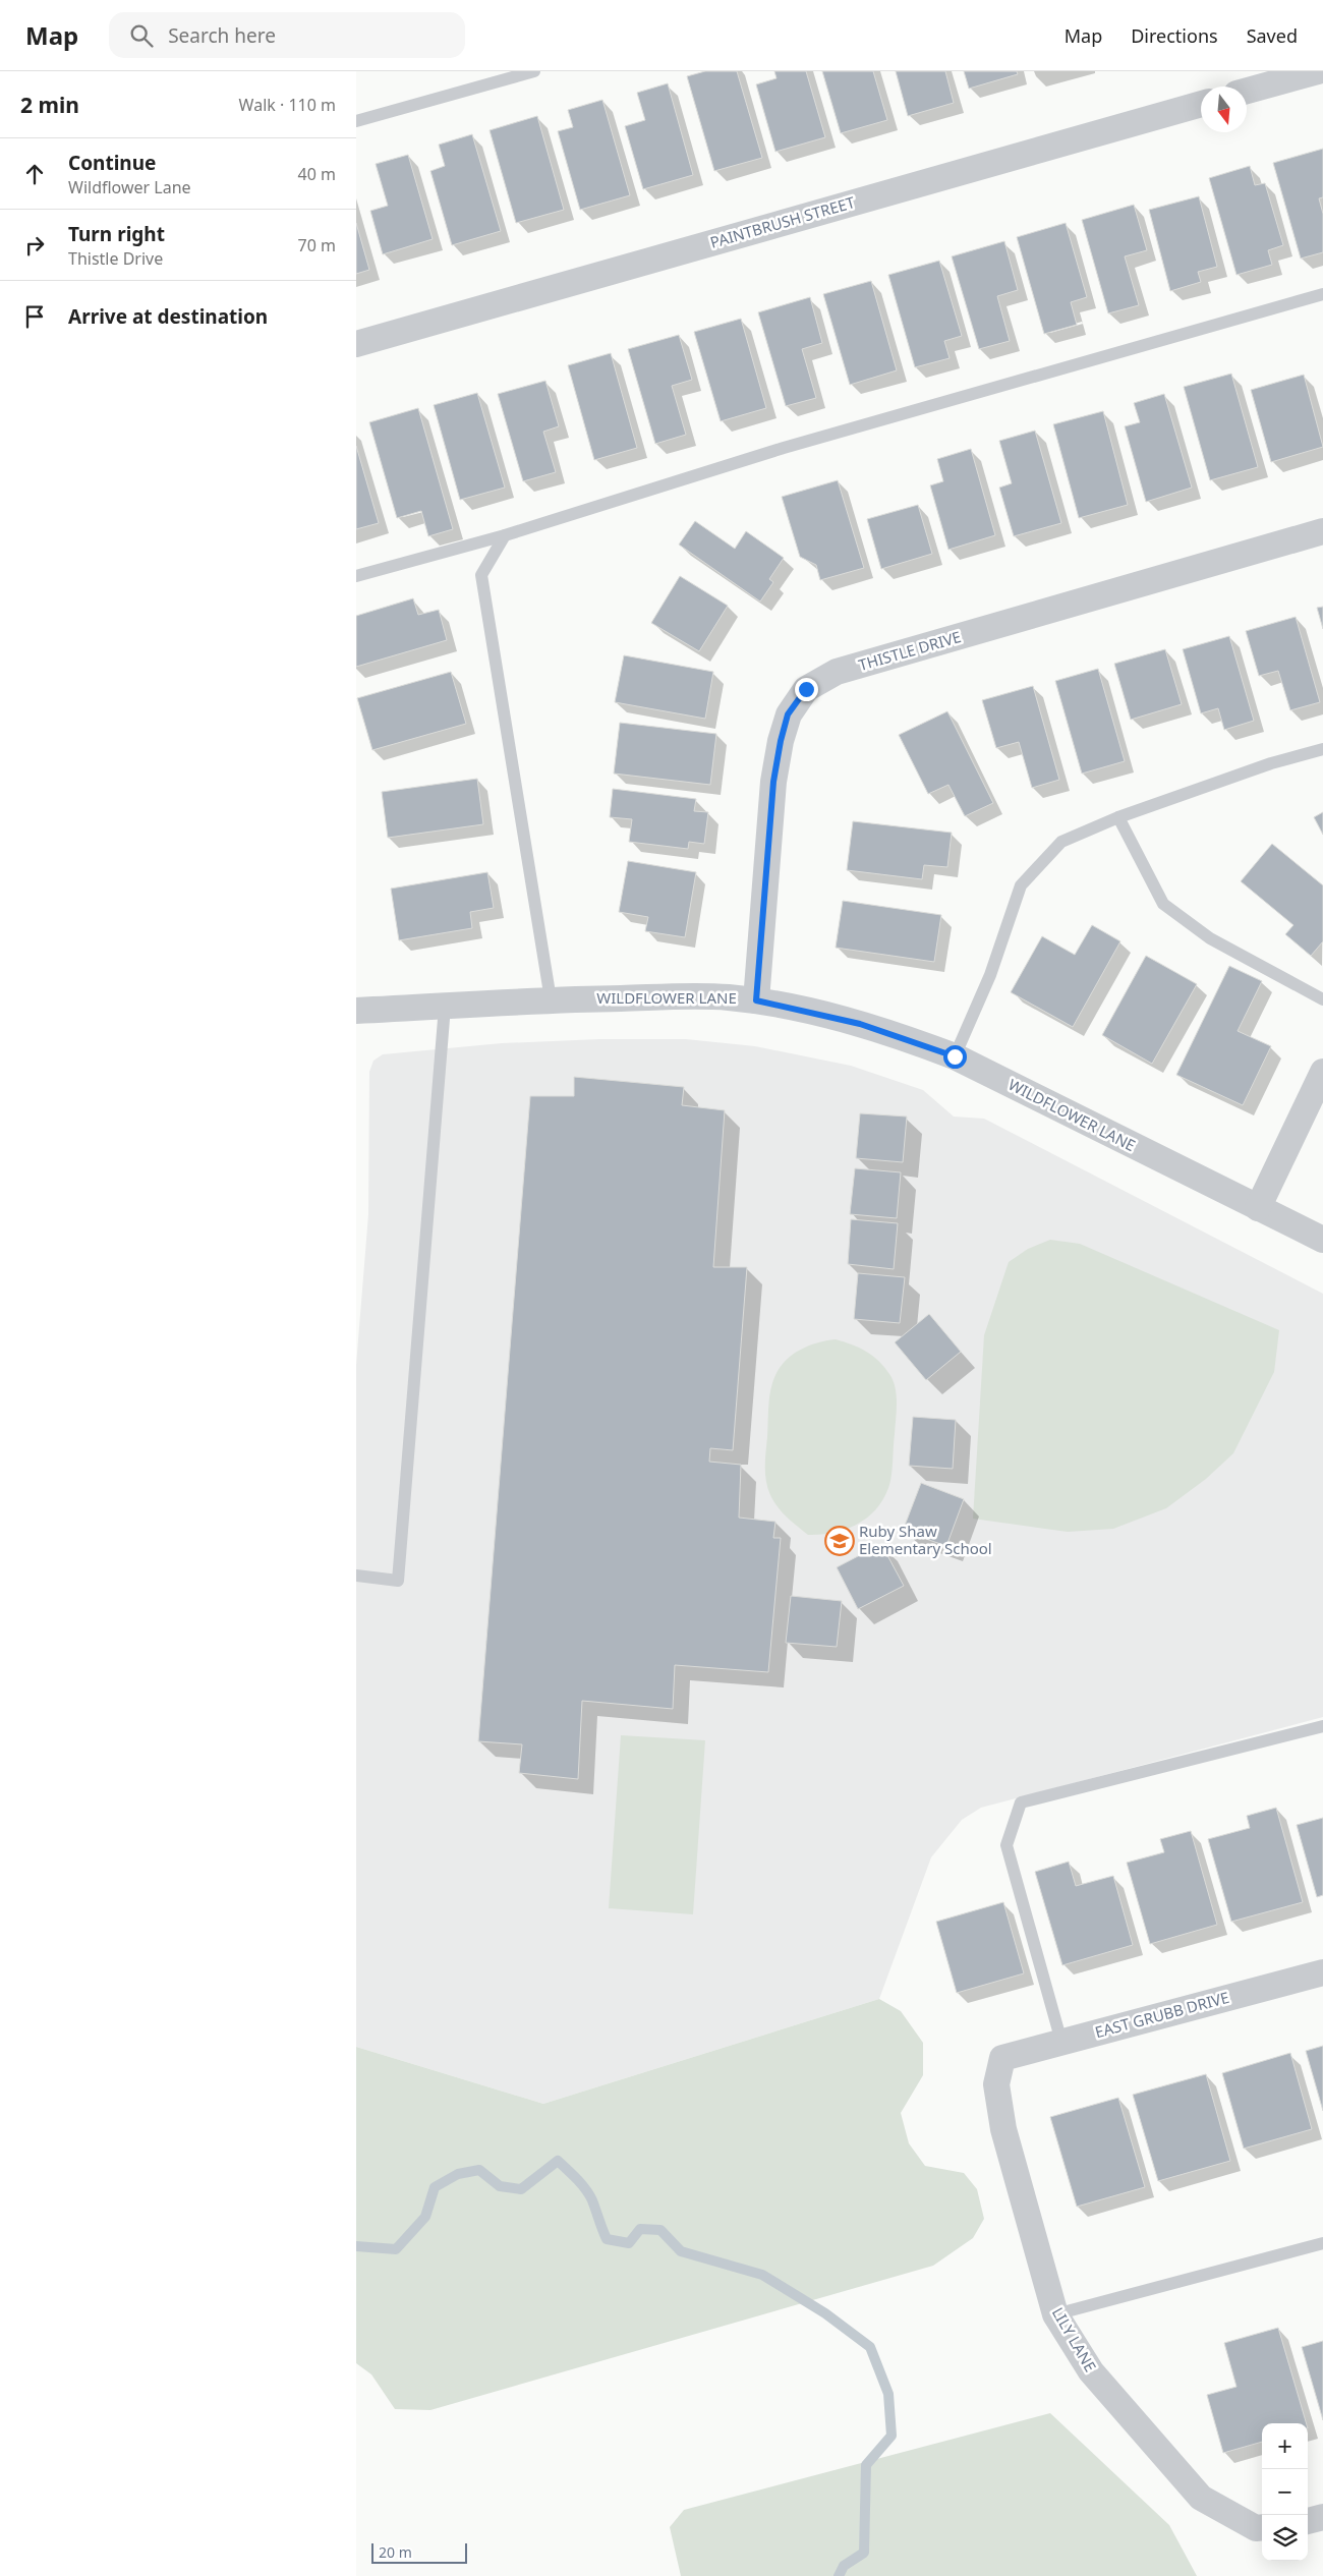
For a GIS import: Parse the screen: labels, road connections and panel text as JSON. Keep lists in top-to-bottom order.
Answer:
{
  "streets": {
    "street": [
      "PAINTBRUSH STREET",
      "THISTLE DRIVE",
      "WILDFLOWER LANE",
      "EAST GRUBB DRIVE",
      "LILY LANE"
    ]
  },
  "crossings": [
    ["THISTLE DRIVE", "WILDFLOWER LANE"],
    ["EAST GRUBB DRIVE", "LILY LANE"]
  ],
  "places": {
    "school or university": ["Ruby Shaw Elementary School"]
  },
  "scale_bar": "20 m",
  "north": "bottom",
  "page": {
    "header": "Map",
    "search": "Search here",
    "nav": ["Map", "Directions", "Saved"],
    "heading": ["2 min", "Walk · 110 m"],
    "list": [
      ["Continue", "Wildflower Lane", "40 m"],
      ["Turn right", "Thistle Drive", "70 m"],
      "Arrive at destination"
    ],
    "map_buttons": ["+", "−"],
    "scale": "20 m"
  }
}
